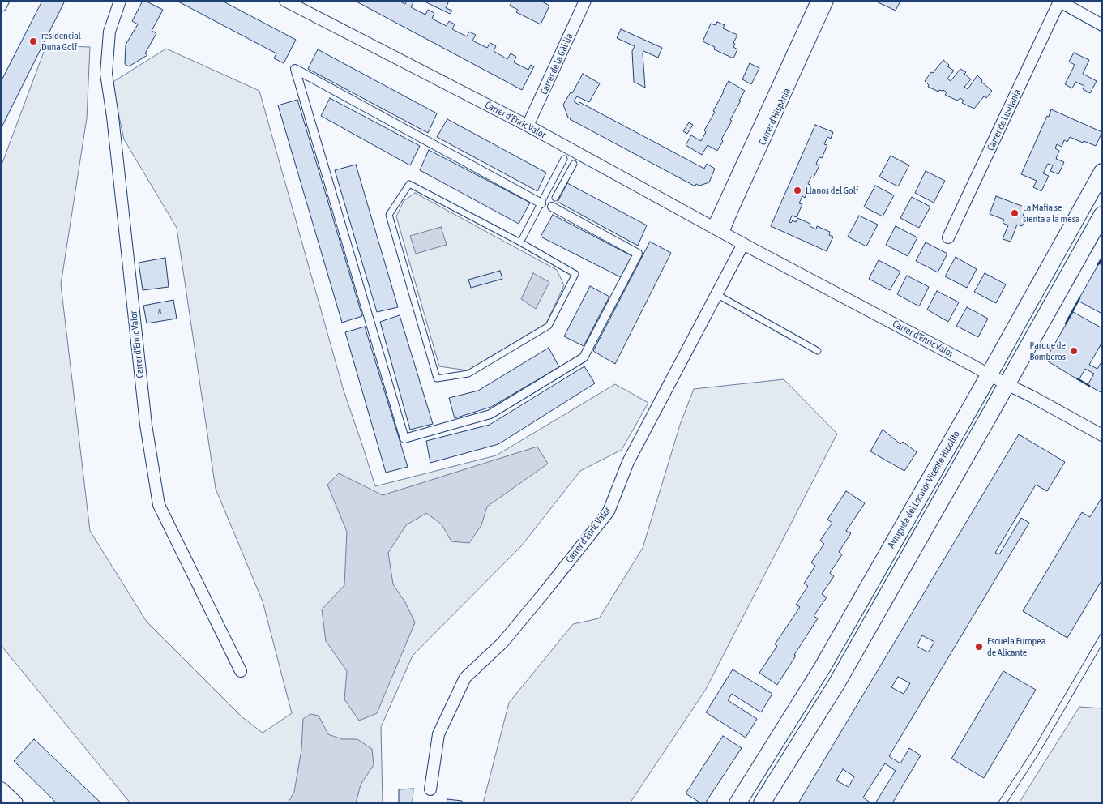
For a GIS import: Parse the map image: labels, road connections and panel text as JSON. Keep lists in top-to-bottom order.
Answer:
{
  "streets": {
    "main road": ["Avinguda del Locutor Vicente Hipólito"],
    "street": [
      "Carrer de la Gàl·lia",
      "Carrer d'Hispània",
      "Carrer d'Enric Valor",
      "Carrer de Lusitània"
    ]
  },
  "crossings": [
    ["Carrer de la Gàl·lia", "Carrer d'Enric Valor"],
    ["Carrer d'Hispània", "Carrer d'Enric Valor"],
    ["Carrer d'Enric Valor", "Avinguda del Locutor Vicente Hipólito"]
  ],
  "places": [
    "residencial Duna Golf",
    "Llanos del Golf",
    "La Mafia se sienta a la mesa",
    "Parque de Bomberos",
    "Escuela Europea de Alicante"
  ],
  "house_numbers": ["8"]
}
